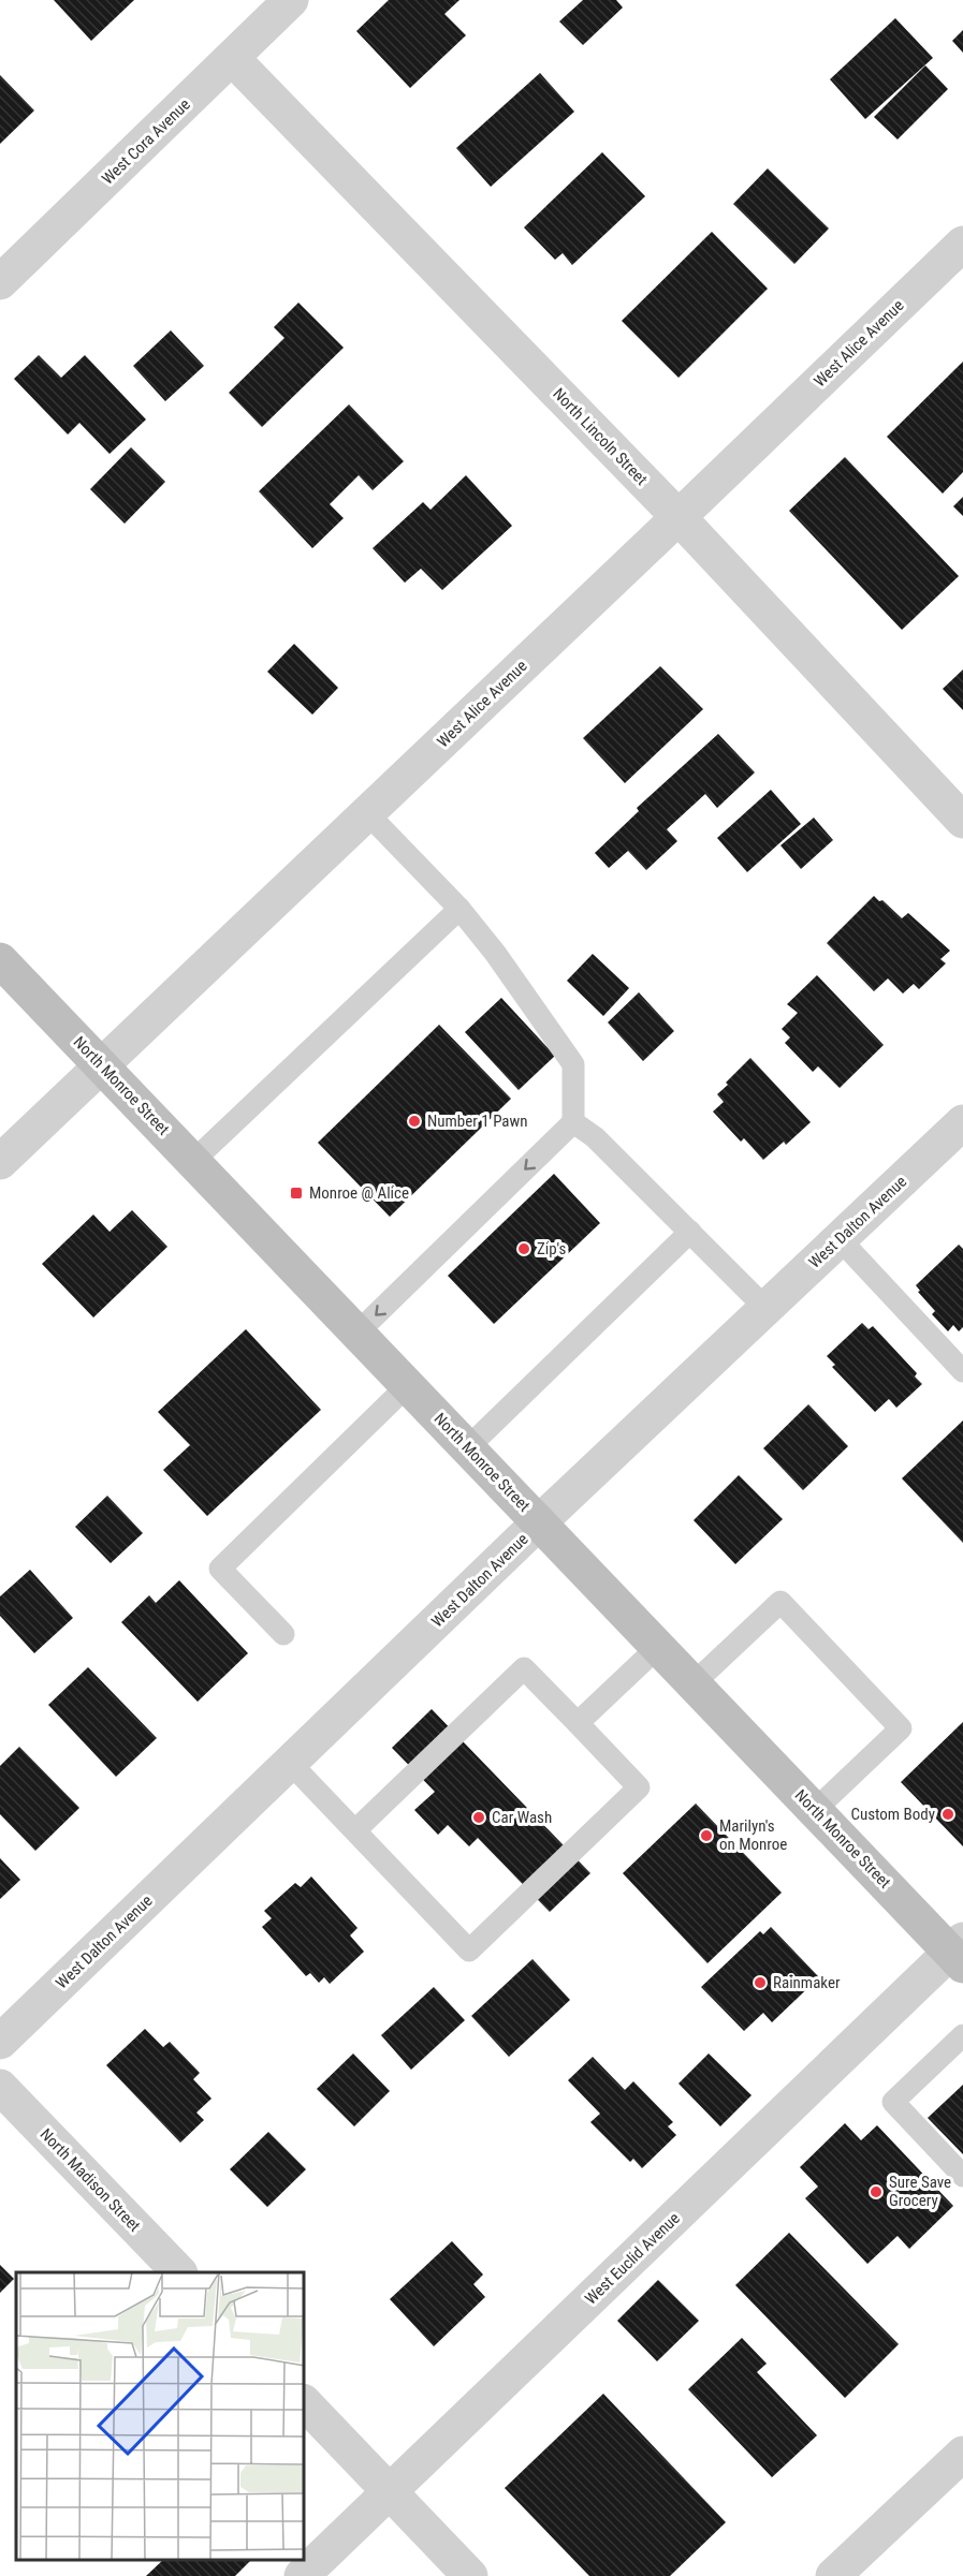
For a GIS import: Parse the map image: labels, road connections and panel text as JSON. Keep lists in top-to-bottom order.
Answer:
{
  "streets": {
    "main road": ["North Monroe Street"],
    "street": [
      "West Cora Avenue",
      "West Alice Avenue",
      "North Lincoln Street",
      "West Dalton Avenue",
      "North Madison Street",
      "West Euclid Avenue"
    ]
  },
  "crossings": [
    ["West Cora Avenue", "North Lincoln Street"],
    ["West Alice Avenue", "North Lincoln Street"],
    ["West Alice Avenue", "North Monroe Street"],
    ["North Monroe Street", "West Dalton Avenue"],
    ["North Monroe Street", "West Euclid Avenue"]
  ],
  "places": {
    "other": [
      "Number 1 Pawn",
      "Zip's",
      "Custom Body",
      "Car Wash",
      "Marilyn's on Monroe",
      "Rainmaker",
      "Sure Save Grocery"
    ],
    "transit": ["Monroe @ Alice"]
  }
}
